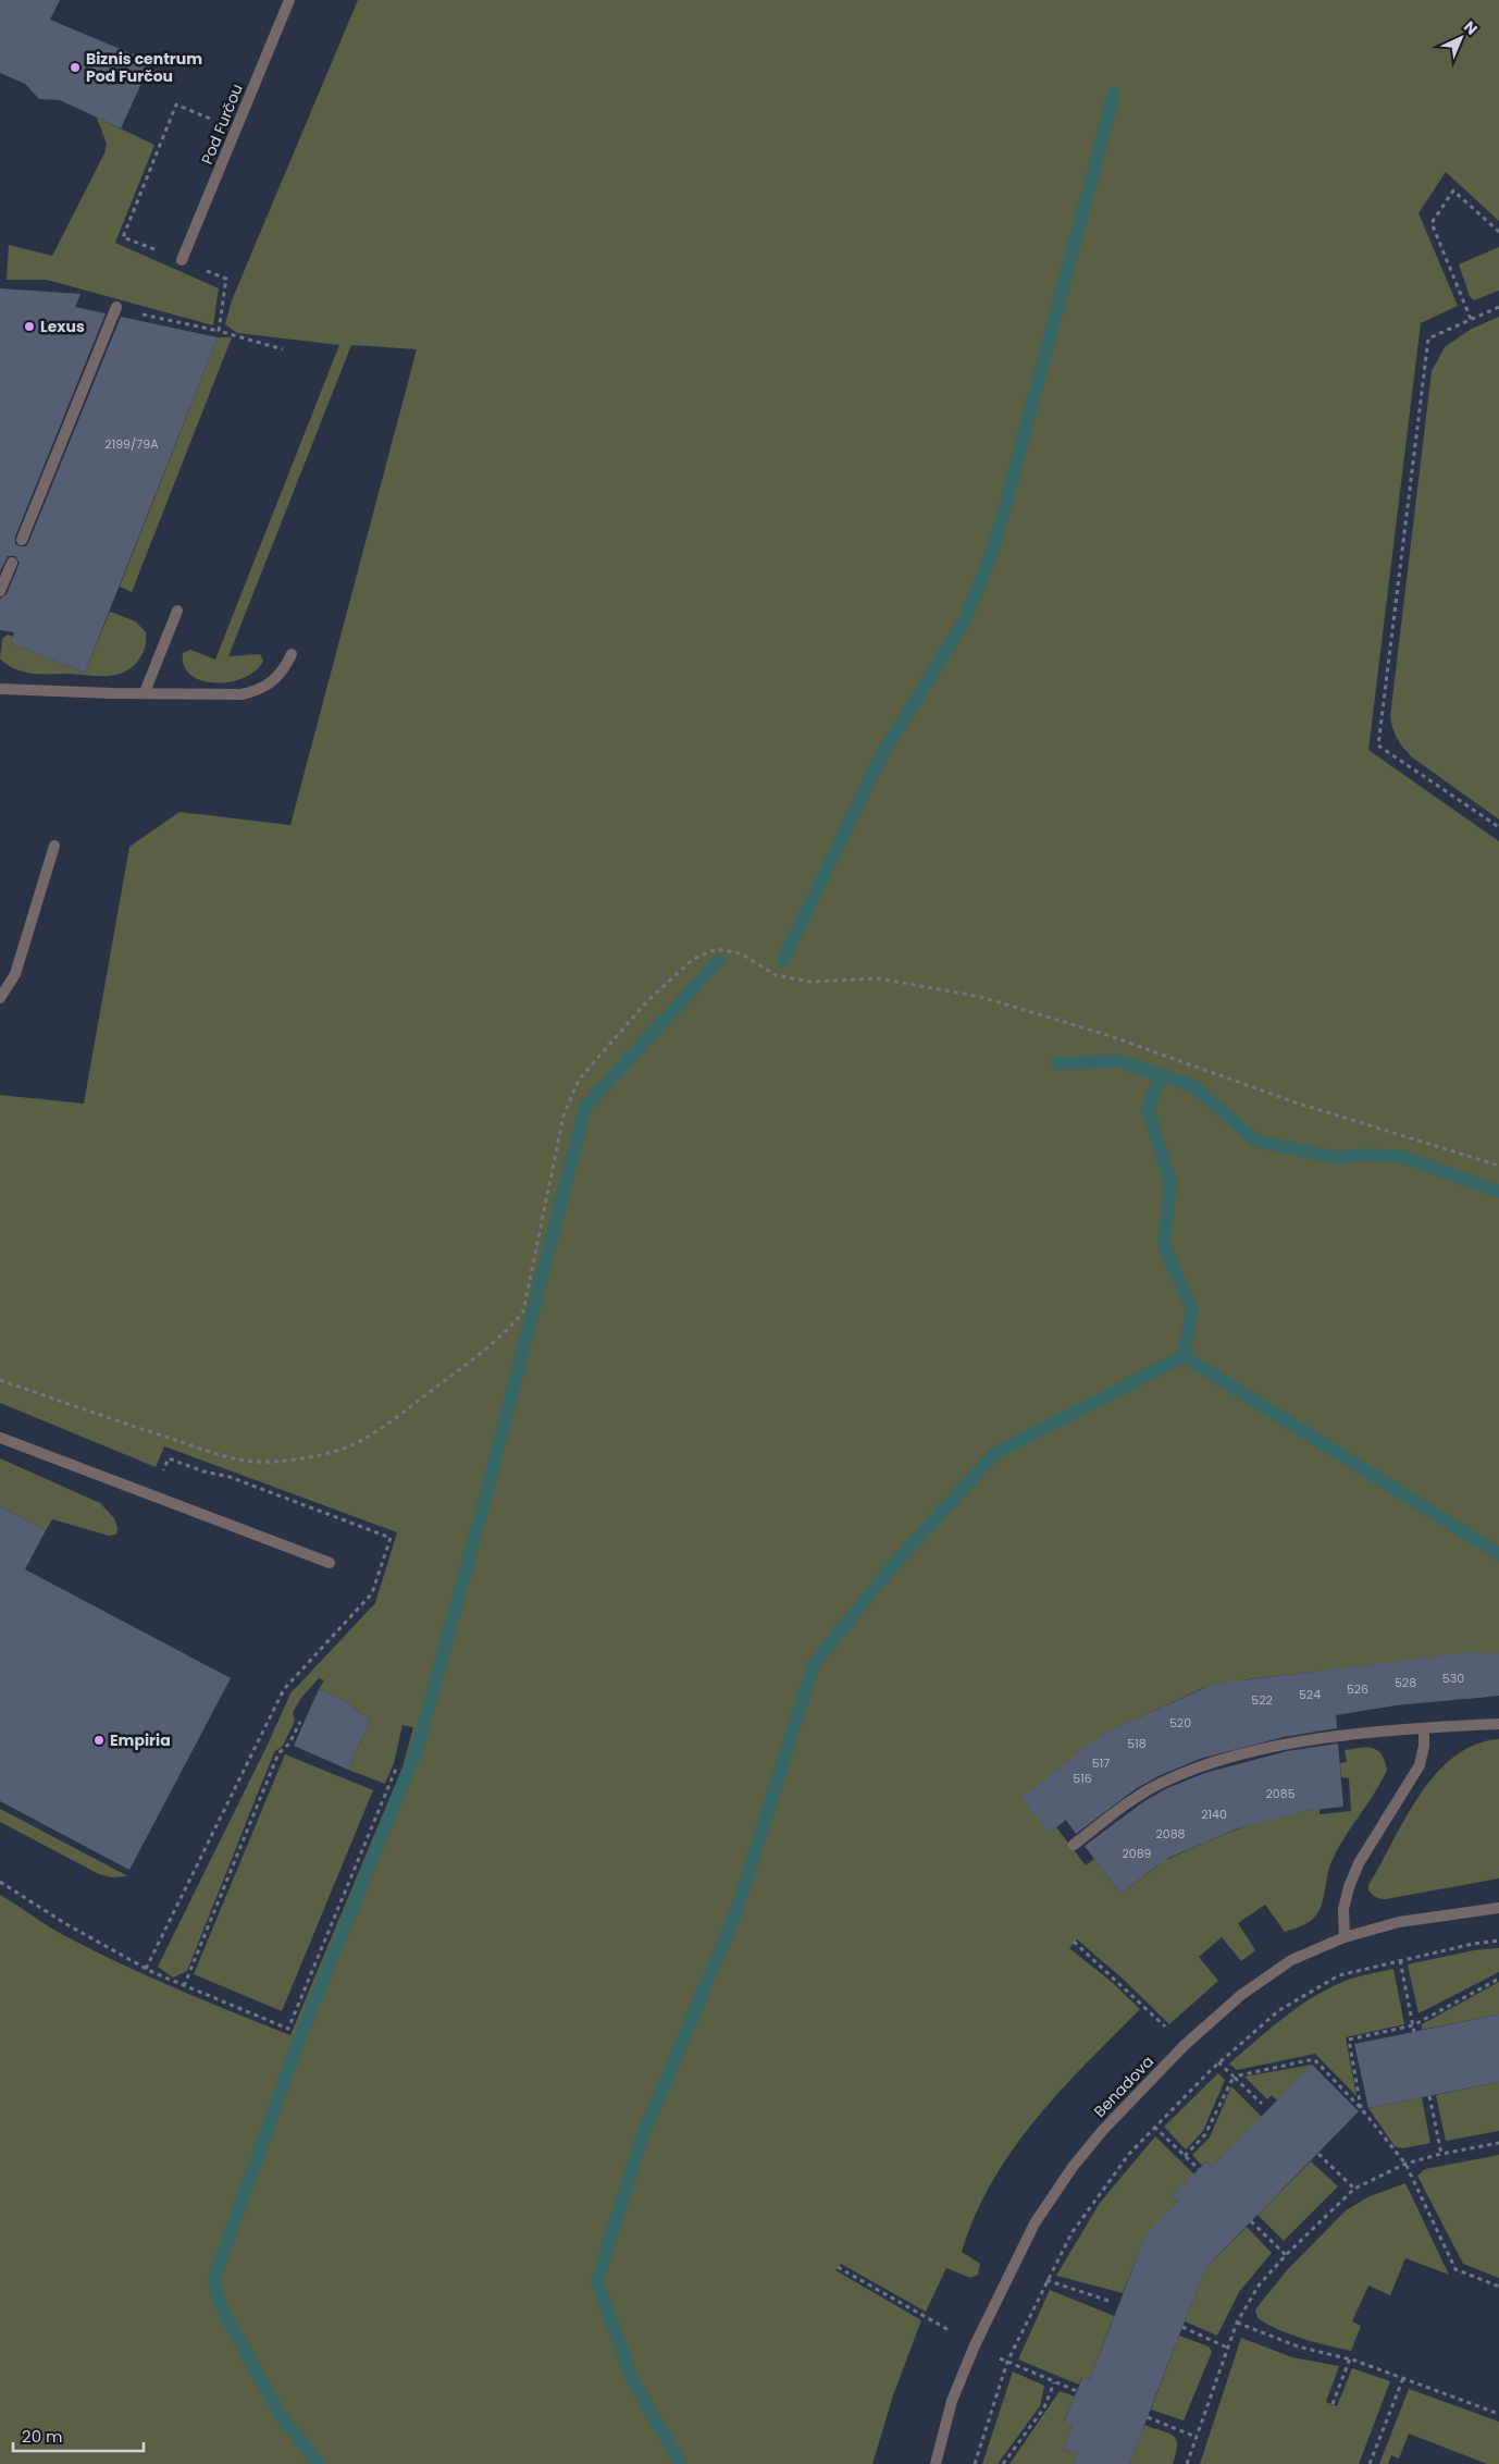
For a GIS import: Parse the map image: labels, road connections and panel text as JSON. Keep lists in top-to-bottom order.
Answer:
{
  "streets": {
    "street": ["Pod Furčou", "Benadova"]
  },
  "places": ["Biznis centrum Pod Furčou", "Lexus", "Empiria"],
  "house_numbers": [
    "2199/79A",
    "530",
    "528",
    "526",
    "524",
    "522",
    "520",
    "518",
    "517",
    "516",
    "2085",
    "2140",
    "2088",
    "2089"
  ],
  "scale_bar": "20 m",
  "north": "top right"
}
